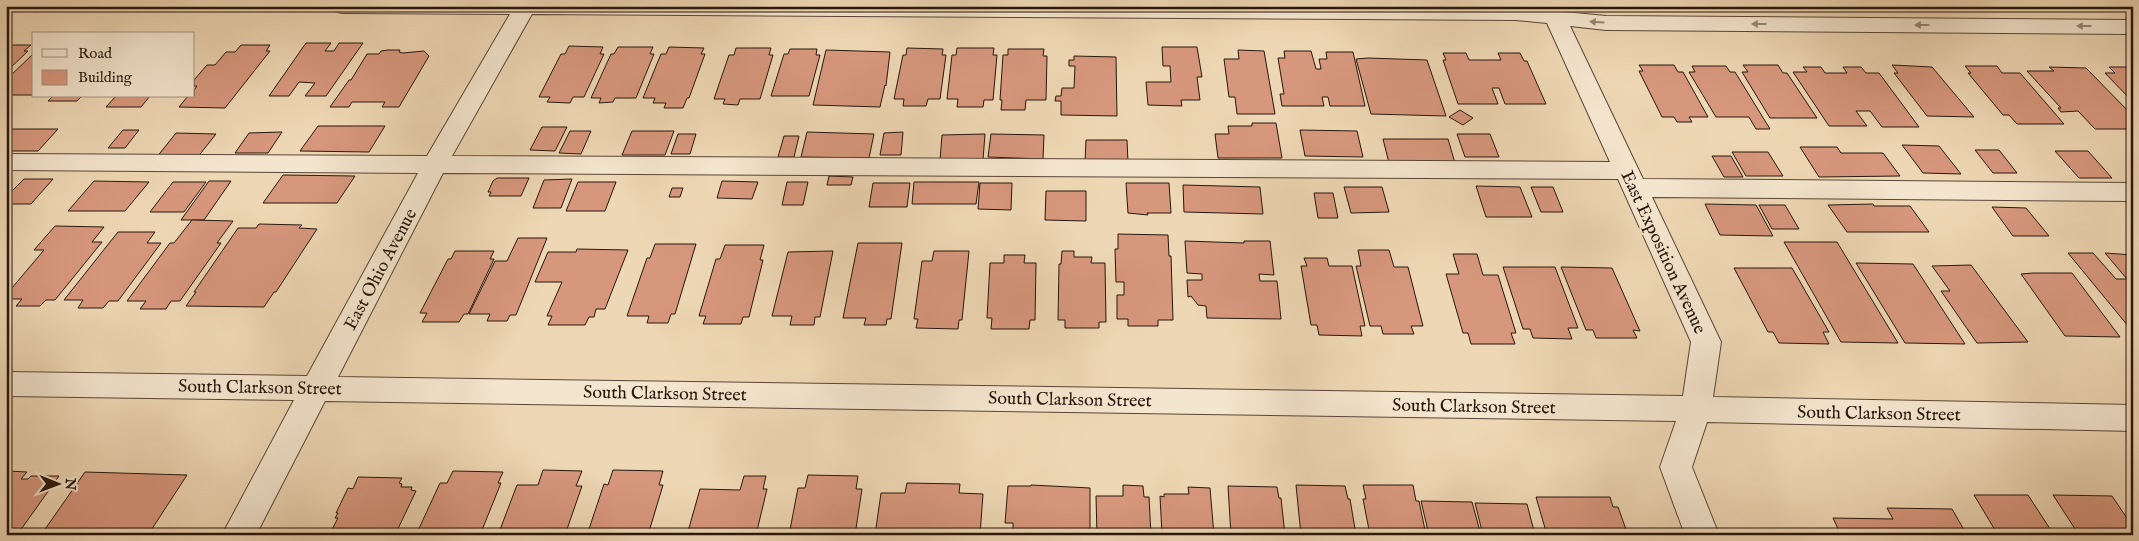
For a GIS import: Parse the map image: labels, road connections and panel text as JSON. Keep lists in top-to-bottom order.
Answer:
{
  "streets": {
    "street": ["East Exposition Avenue", "East Ohio Avenue", "South Clarkson Street"]
  },
  "crossings": [
    ["East Exposition Avenue", "South Clarkson Street"],
    ["East Ohio Avenue", "South Clarkson Street"]
  ],
  "legend": ["Road", "Building"],
  "north": "right"
}
